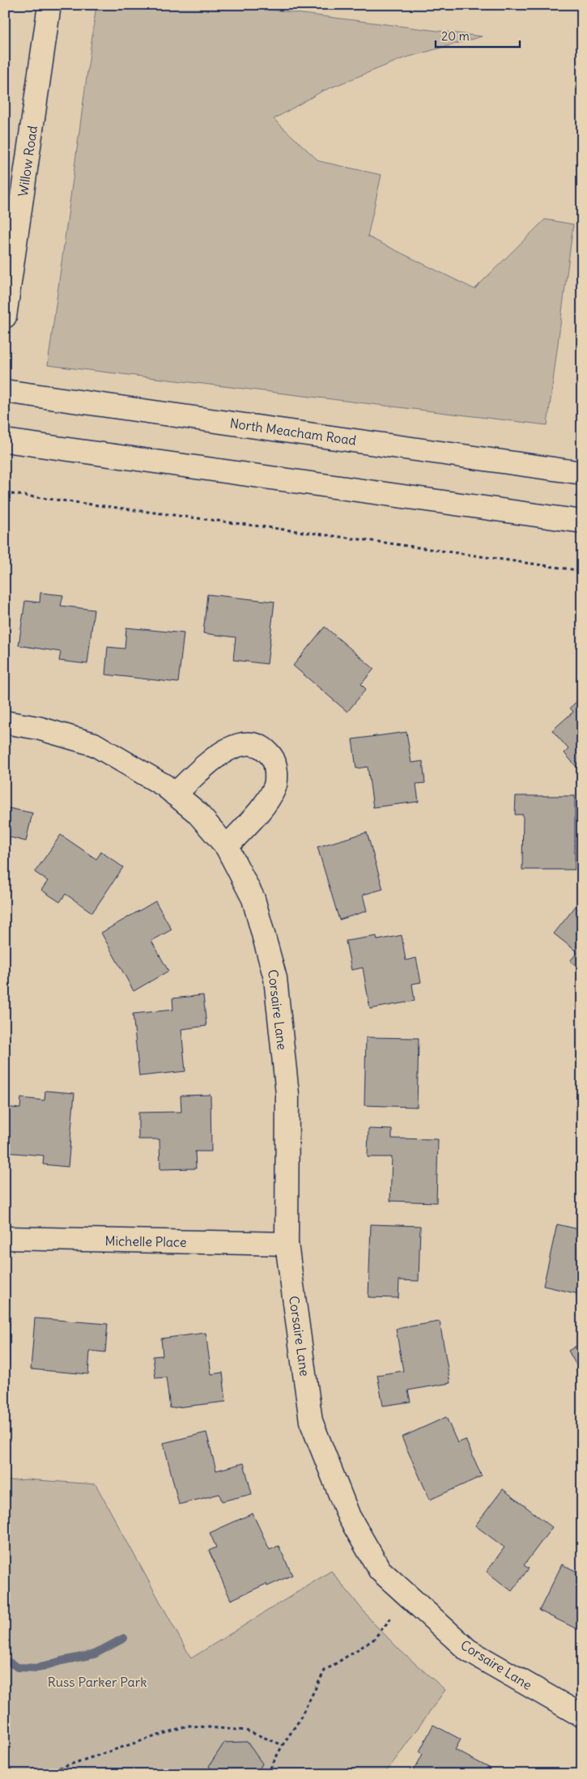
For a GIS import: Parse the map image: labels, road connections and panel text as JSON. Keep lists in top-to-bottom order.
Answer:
{
  "streets": {
    "street": [
      "Willow Road",
      "North Meacham Road",
      "Corsaire Lane",
      "Michelle Place"
    ]
  },
  "crossings": [
    ["Corsaire Lane", "Michelle Place"]
  ],
  "parks": ["Russ Parker Park"],
  "scale_bar": "20 m"
}
